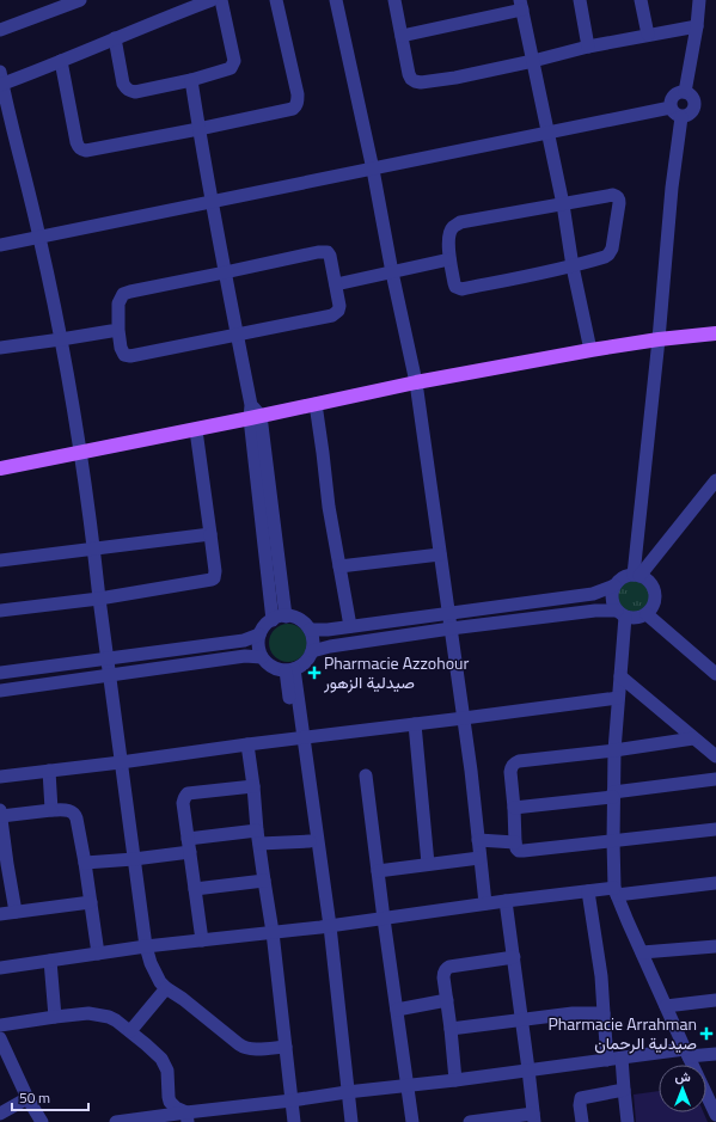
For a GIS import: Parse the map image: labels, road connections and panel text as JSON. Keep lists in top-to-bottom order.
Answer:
{
  "places": {
    "health": ["Pharmacie Azzohour صيدلية الزهور", "Pharmacie Arrahman صيدلية الرحمان"]
  },
  "scale_bar": "50 m",
  "north": "top"
}
